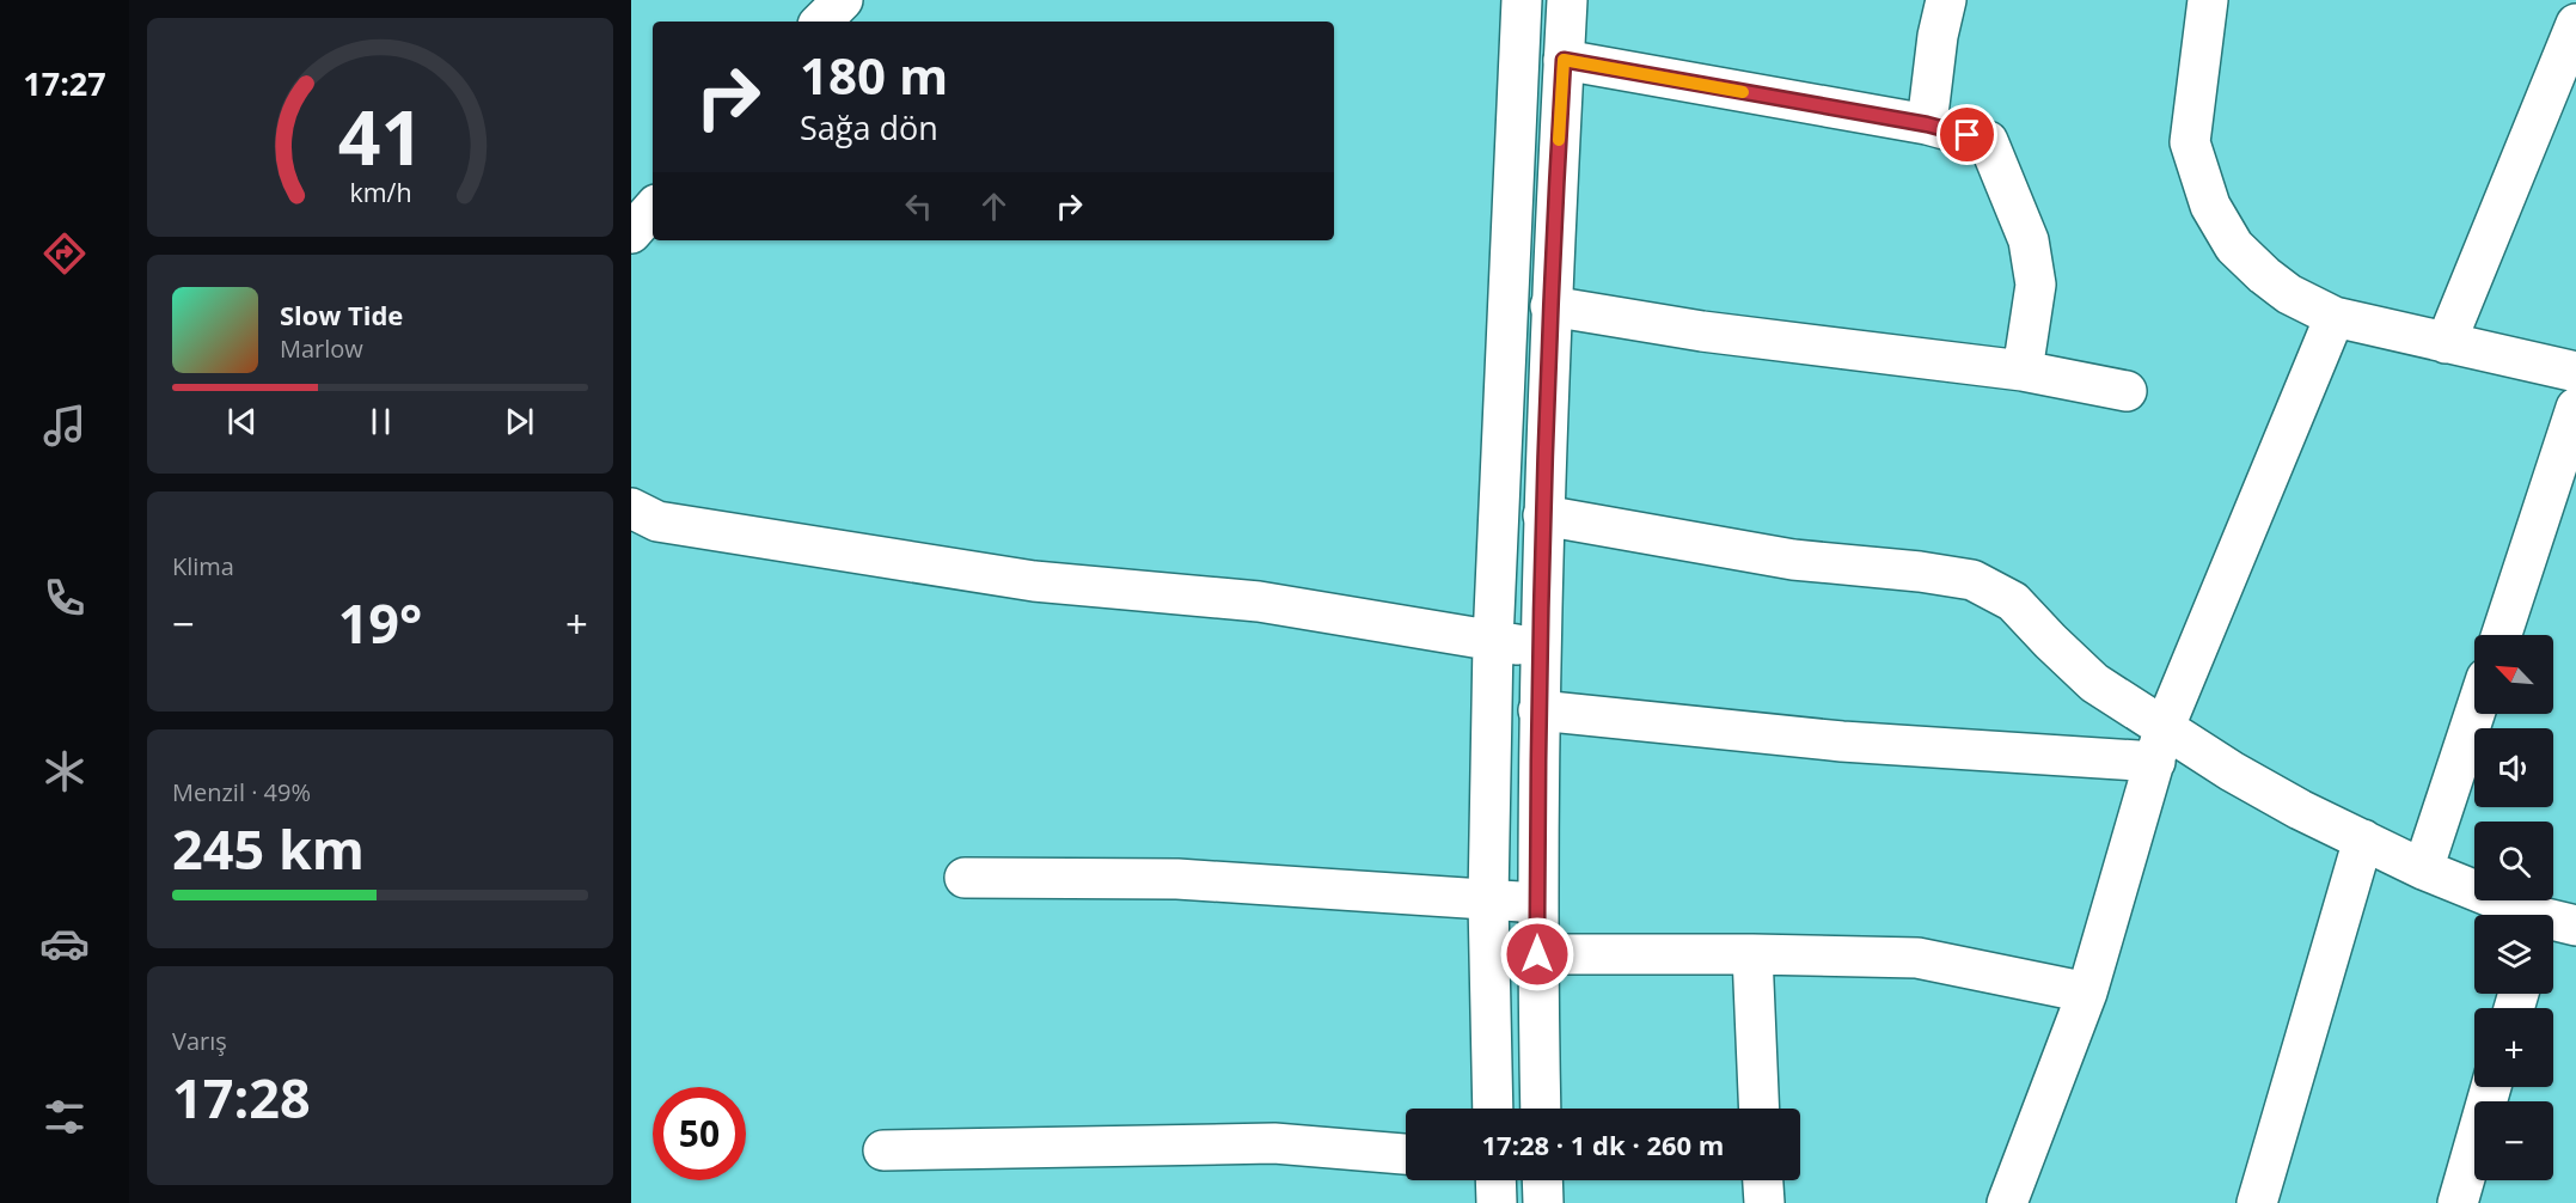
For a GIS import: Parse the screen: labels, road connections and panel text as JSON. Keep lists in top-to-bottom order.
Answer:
{
  "north": "top left",
  "page": {
    "tabs": "17:27",
    "turn": ["180 m", "Sağa dön"],
    "song": ["Slow Tide", "Marlow"],
    "tile": [
      "Klima",
      ["Menzil · 49%", "245 km"],
      ["Varış", "17:28"]
    ],
    "heat": ["−", "19°", "+"],
    "map_buttons": ["+", "−"],
    "limit": "50",
    "trip": "17:28 · 1 dk · 260 m",
    "gauge": ["41", "km/h"]
  }
}
